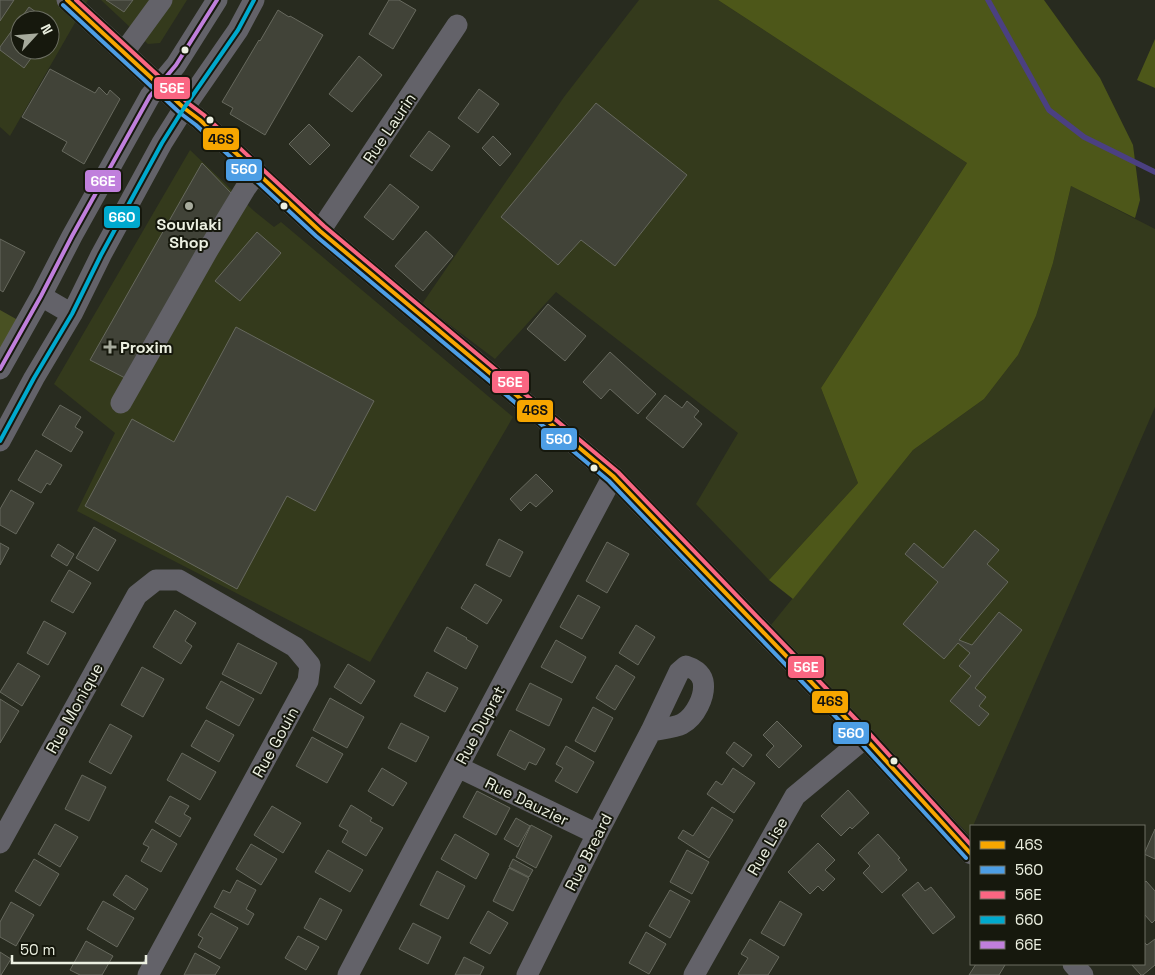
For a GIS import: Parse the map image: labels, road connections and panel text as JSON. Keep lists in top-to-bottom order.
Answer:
{
  "streets": {
    "street": [
      "Rue Laurin",
      "Rue Monique",
      "Rue Duprat",
      "Rue Gouin",
      "Rue Dauzier",
      "Rue Lise",
      "Rue Breard"
    ]
  },
  "crossings": [
    ["Rue Monique", "Rue Gouin"],
    ["Rue Duprat", "Rue Dauzier"],
    ["Rue Dauzier", "Rue Breard"]
  ],
  "places": {
    "other": ["Souvlaki Shop"],
    "health": ["Proxim"]
  },
  "lines": [
    "transit line 46S",
    "transit line 56E",
    "transit line 66O",
    "transit line 66E",
    "transit line 56O"
  ],
  "legend": [
    "46S",
    "56O",
    "56E",
    "66O",
    "66E"
  ],
  "scale_bar": "50 m",
  "north": "top right"
}
